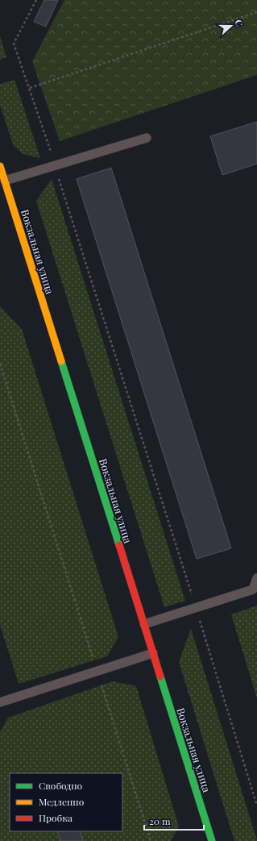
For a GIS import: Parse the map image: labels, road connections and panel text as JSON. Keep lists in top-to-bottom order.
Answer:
{
  "streets": {
    "main road": ["Вокзальная улица"]
  },
  "legend": ["Свободно", "Медленно", "Пробка"],
  "scale_bar": "20 m",
  "north": "right"
}
